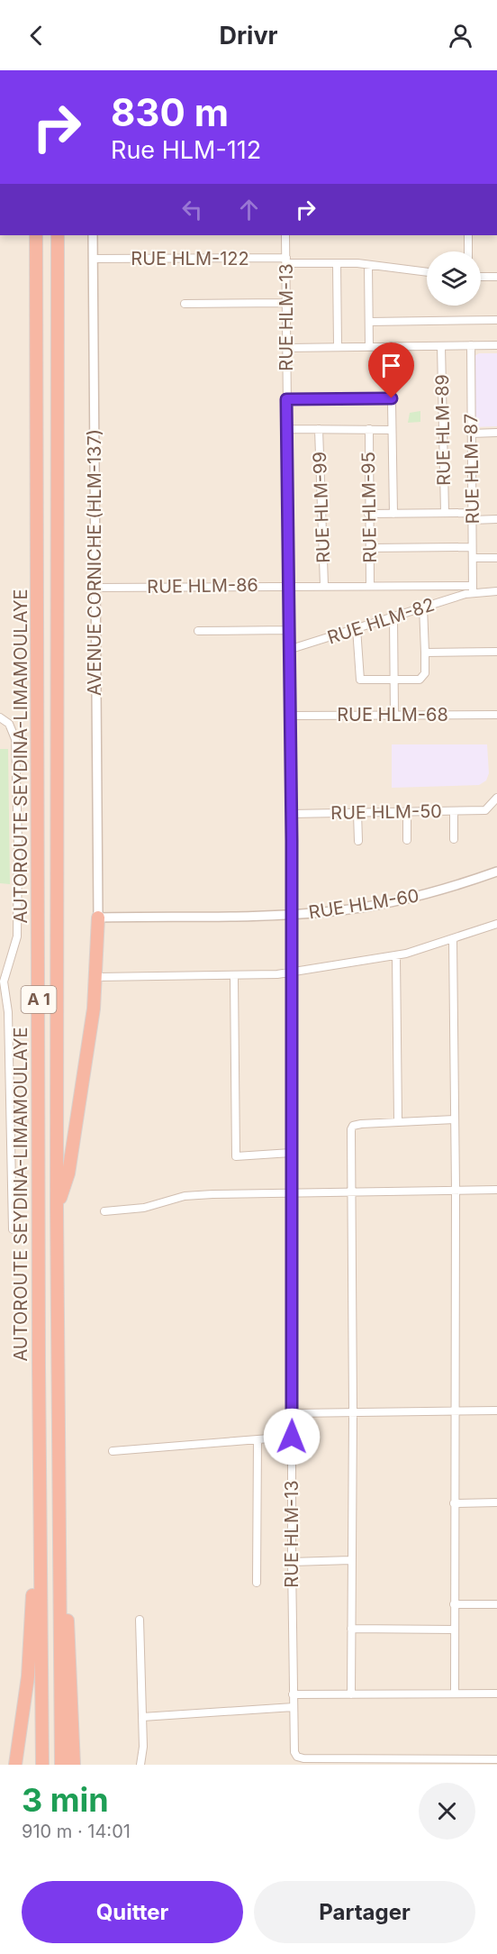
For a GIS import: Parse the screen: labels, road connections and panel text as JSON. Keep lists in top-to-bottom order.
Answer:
{
  "streets": {
    "highway": ["AUTOROUTE SEYDINA-LIMAMOULAYE", "A 1"],
    "street": [
      "RUE HLM-122",
      "RUE HLM-13",
      "RUE HLM-89",
      "RUE HLM-87",
      "RUE HLM-99",
      "RUE HLM-95",
      "AVENUE CORNICHE (HLM-137)",
      "RUE HLM-86",
      "RUE HLM-82",
      "RUE HLM-68",
      "RUE HLM-50",
      "RUE HLM-60"
    ]
  },
  "crossings": [
    ["RUE HLM-122", "RUE HLM-13"],
    ["RUE HLM-122", "AVENUE CORNICHE (HLM-137)"],
    ["RUE HLM-13", "RUE HLM-86"],
    ["RUE HLM-13", "RUE HLM-82"],
    ["RUE HLM-13", "RUE HLM-68"],
    ["RUE HLM-13", "RUE HLM-50"],
    ["RUE HLM-13", "RUE HLM-60"],
    ["RUE HLM-87", "RUE HLM-86"],
    ["RUE HLM-87", "RUE HLM-82"],
    ["RUE HLM-99", "RUE HLM-86"],
    ["RUE HLM-95", "RUE HLM-86"],
    ["AVENUE CORNICHE (HLM-137)", "RUE HLM-86"],
    ["AVENUE CORNICHE (HLM-137)", "RUE HLM-60"],
    ["RUE HLM-86", "RUE HLM-82"]
  ],
  "page": {
    "header": "Drivr",
    "turn": ["830 m", "Rue HLM-112"],
    "heading": ["3 min", "910 m · 14:01"],
    "buttons": ["Quitter", "Partager"]
  }
}
